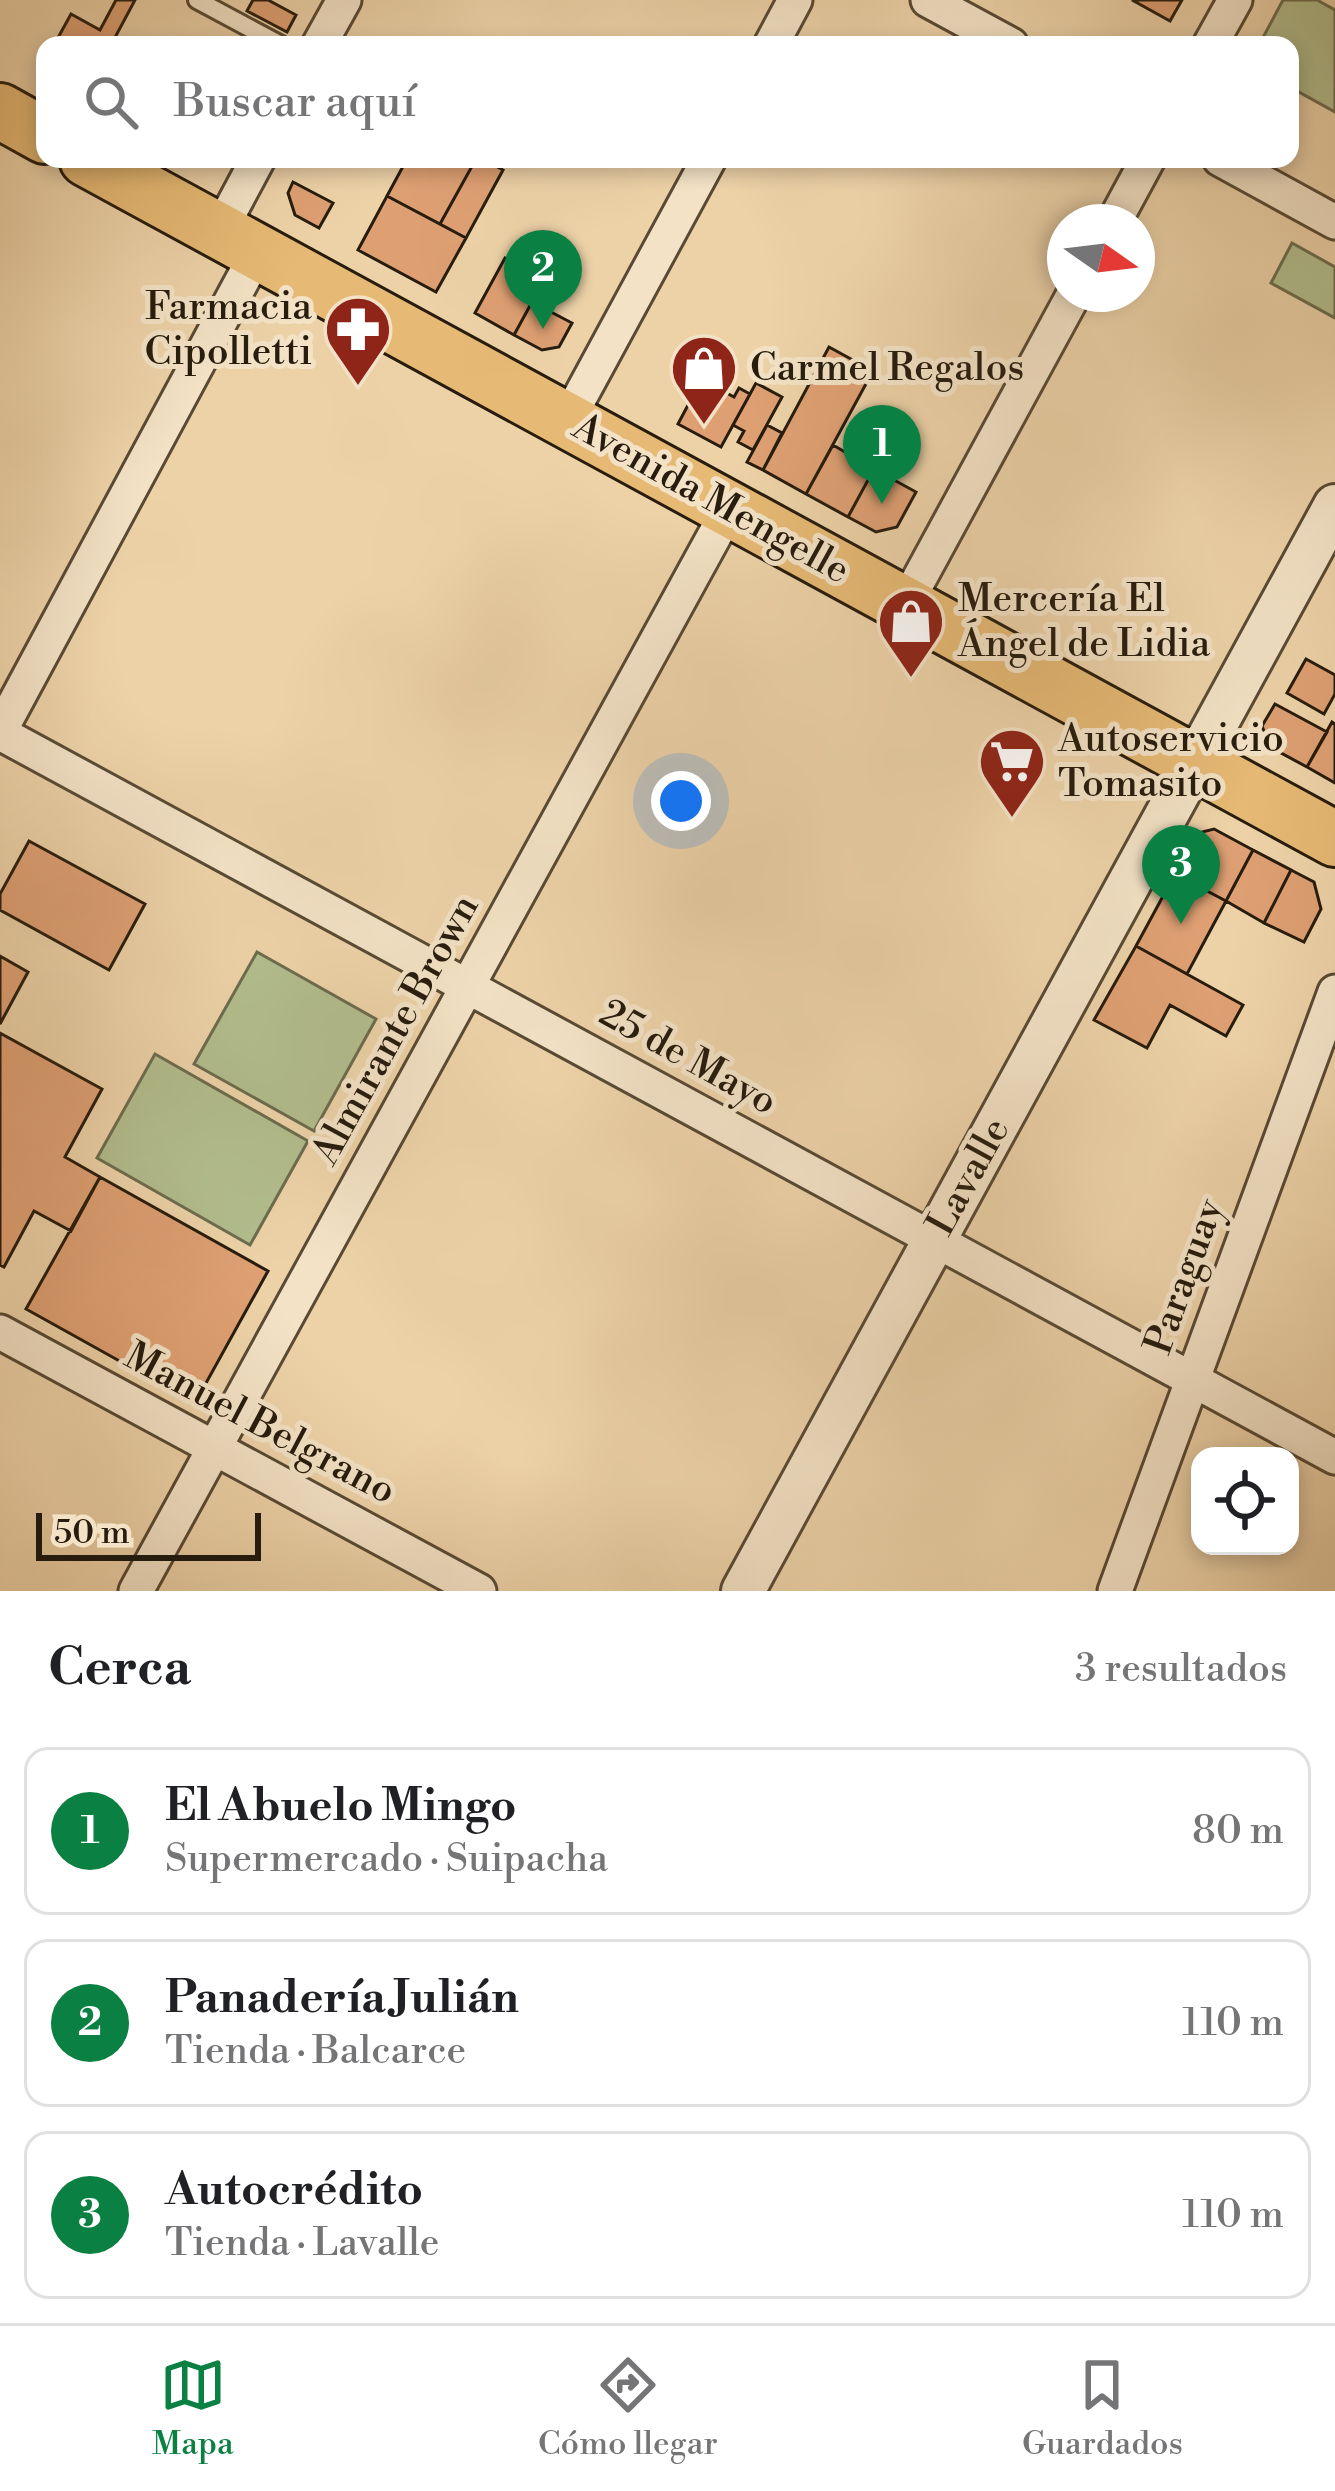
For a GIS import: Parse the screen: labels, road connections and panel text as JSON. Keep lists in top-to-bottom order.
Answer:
{
  "streets": {
    "main road": ["Avenida Mengelle"],
    "street": [
      "Almirante Brown",
      "25 de Mayo",
      "Lavalle",
      "Paraguay",
      "Manuel Belgrano"
    ]
  },
  "crossings": [
    ["Avenida Mengelle", "Almirante Brown"],
    ["Avenida Mengelle", "Lavalle"],
    ["Almirante Brown", "25 de Mayo"],
    ["Almirante Brown", "Manuel Belgrano"],
    ["25 de Mayo", "Lavalle"],
    ["25 de Mayo", "Paraguay"]
  ],
  "places": {
    "pharmacy": ["Farmacia Cipolletti"],
    "shop": ["Carmel Regalos", "Mercería El Ángel de Lidia"],
    "supermarket": ["Autoservicio Tomasito"]
  },
  "scale_bar": "50 m",
  "north": "right",
  "page": {
    "search": "Buscar aquí",
    "pins": ["2", "1", "3"],
    "scale": "50 m",
    "heading": ["Cerca", "3 resultados"],
    "list": [
      {
        "mark": "1",
        "name": "El Abuelo Mingo",
        "note": "Supermercado · Suipacha",
        "value": "80 m"
      },
      {
        "mark": "2",
        "name": "Panadería Julián",
        "note": "Tienda · Balcarce",
        "value": "110 m"
      },
      {
        "mark": "3",
        "name": "Autocrédito",
        "note": "Tienda · Lavalle",
        "value": "110 m"
      }
    ],
    "nav": ["Mapa", "Cómo llegar", "Guardados"]
  }
}
